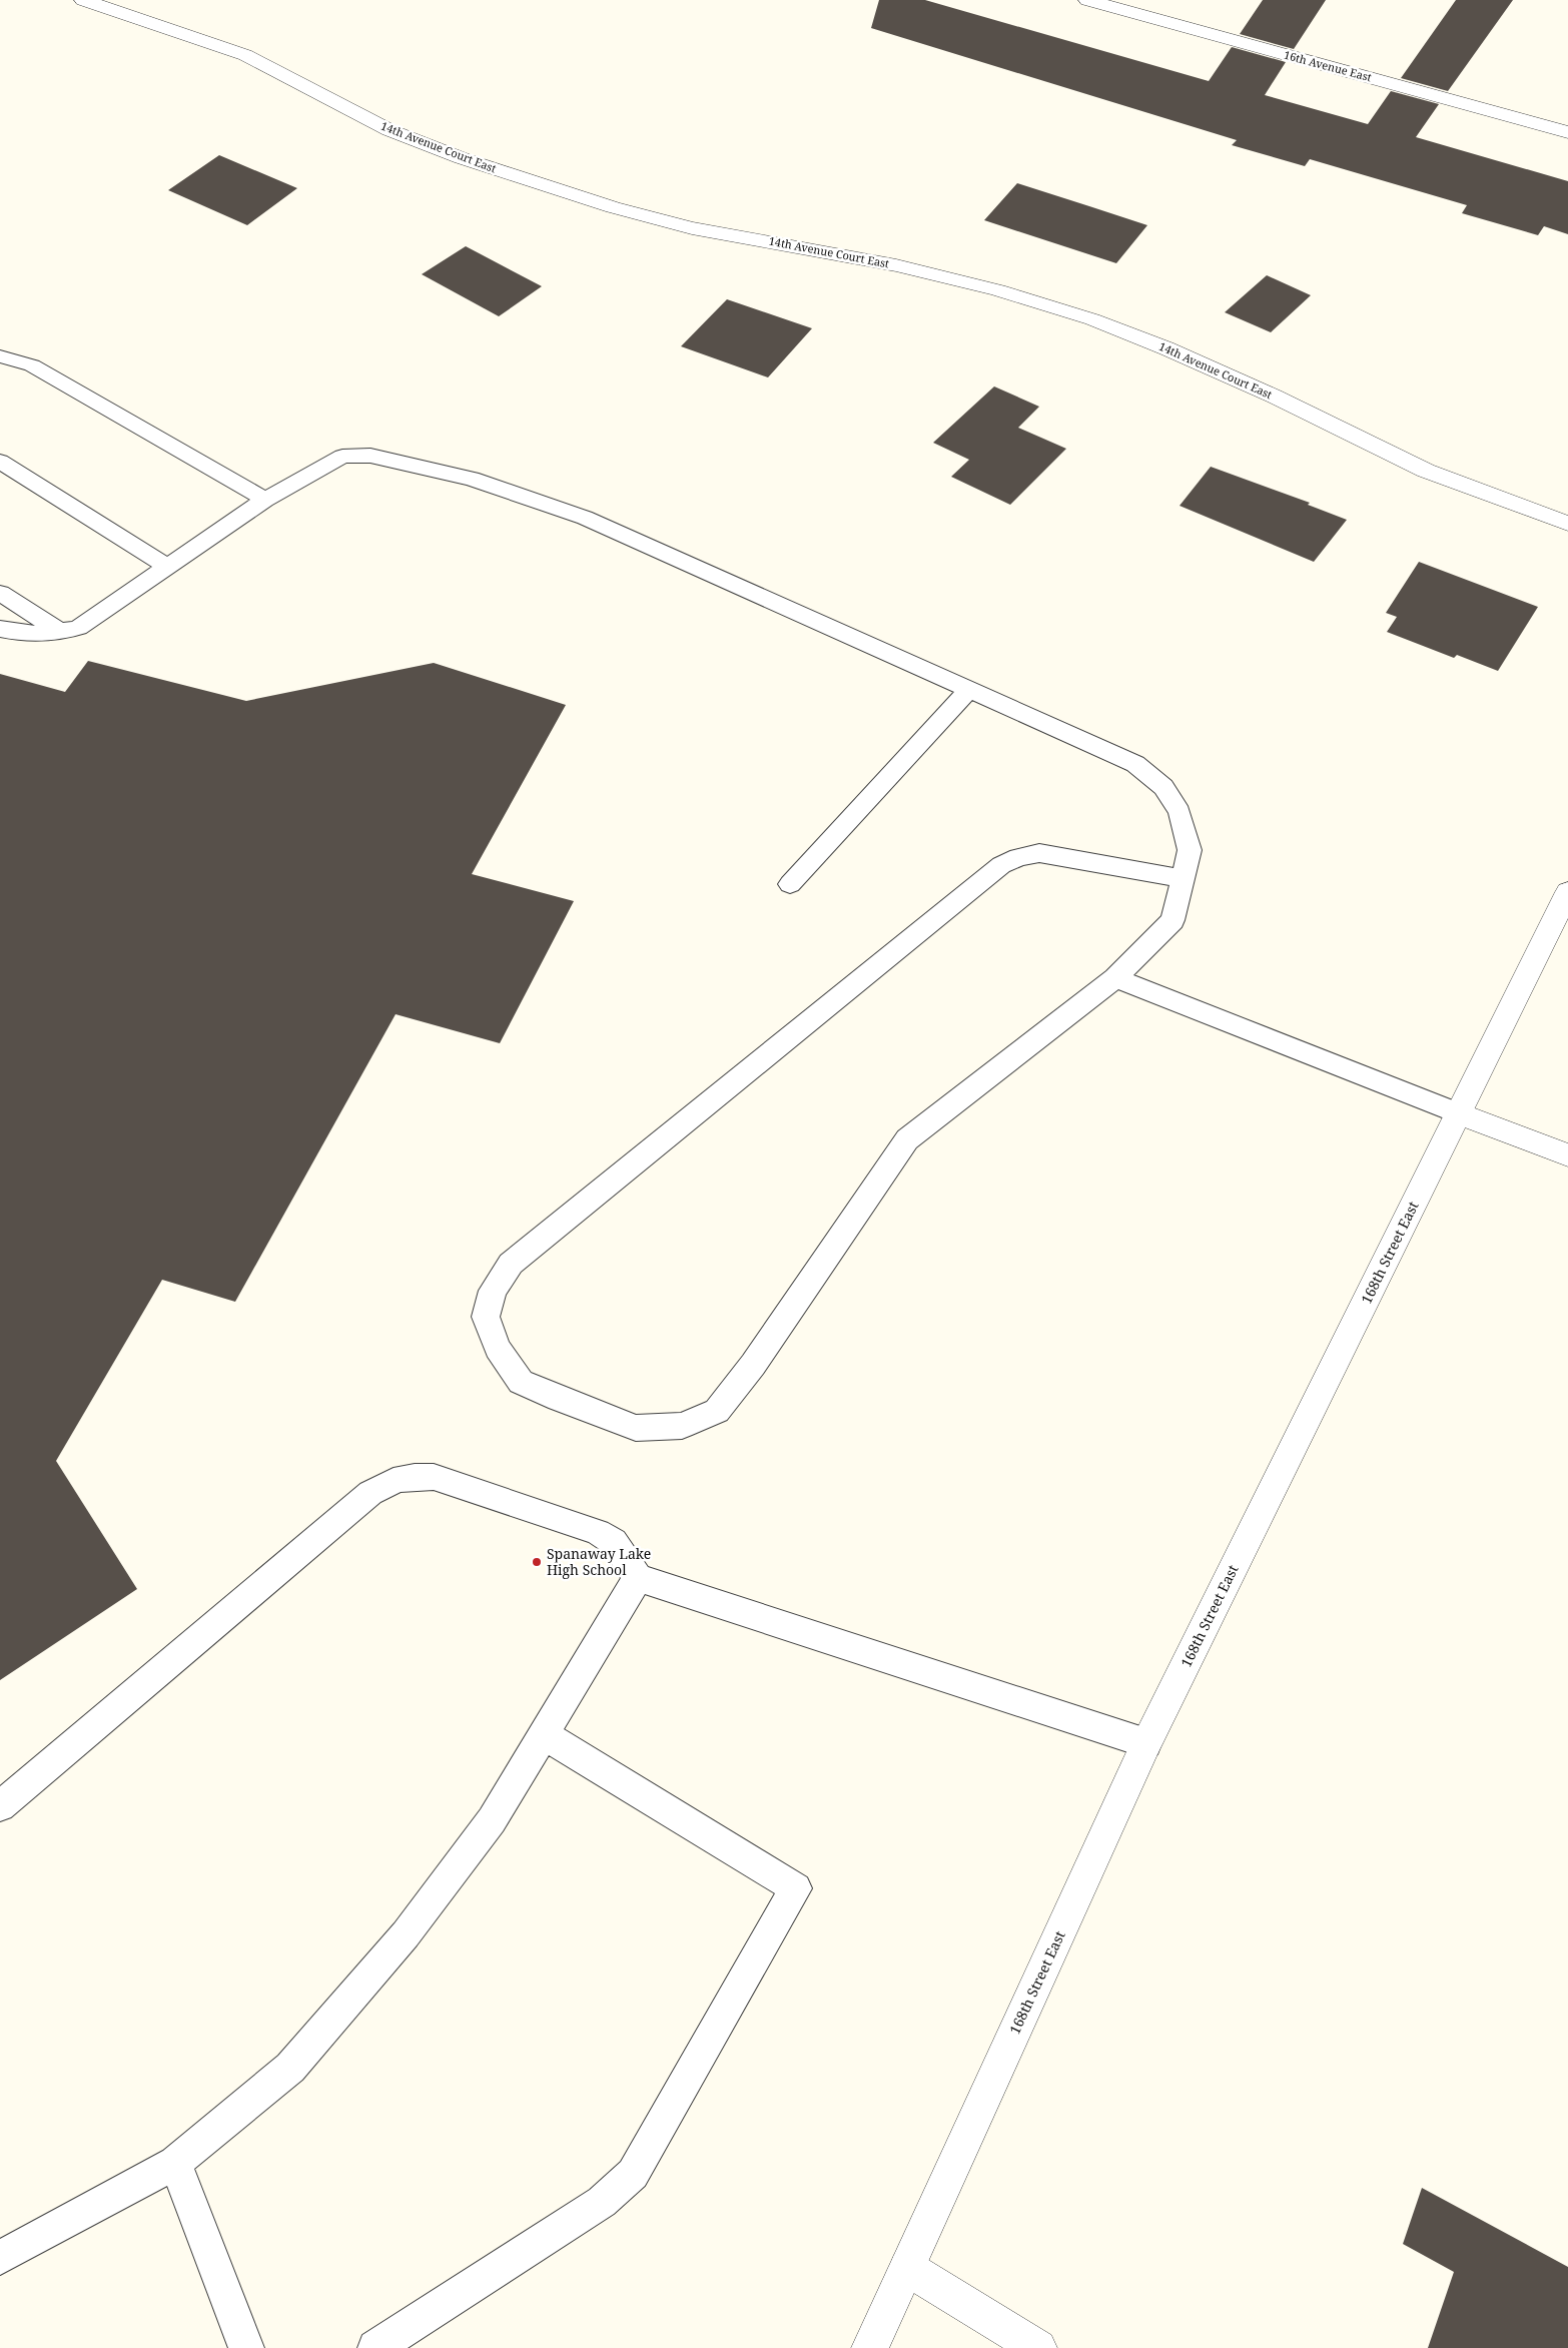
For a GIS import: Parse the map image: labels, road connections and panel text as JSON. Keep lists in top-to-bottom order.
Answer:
{
  "streets": {
    "street": ["16th Avenue East", "14th Avenue Court East", "168th Street East"]
  },
  "places": ["Spanaway Lake High School"]
}
